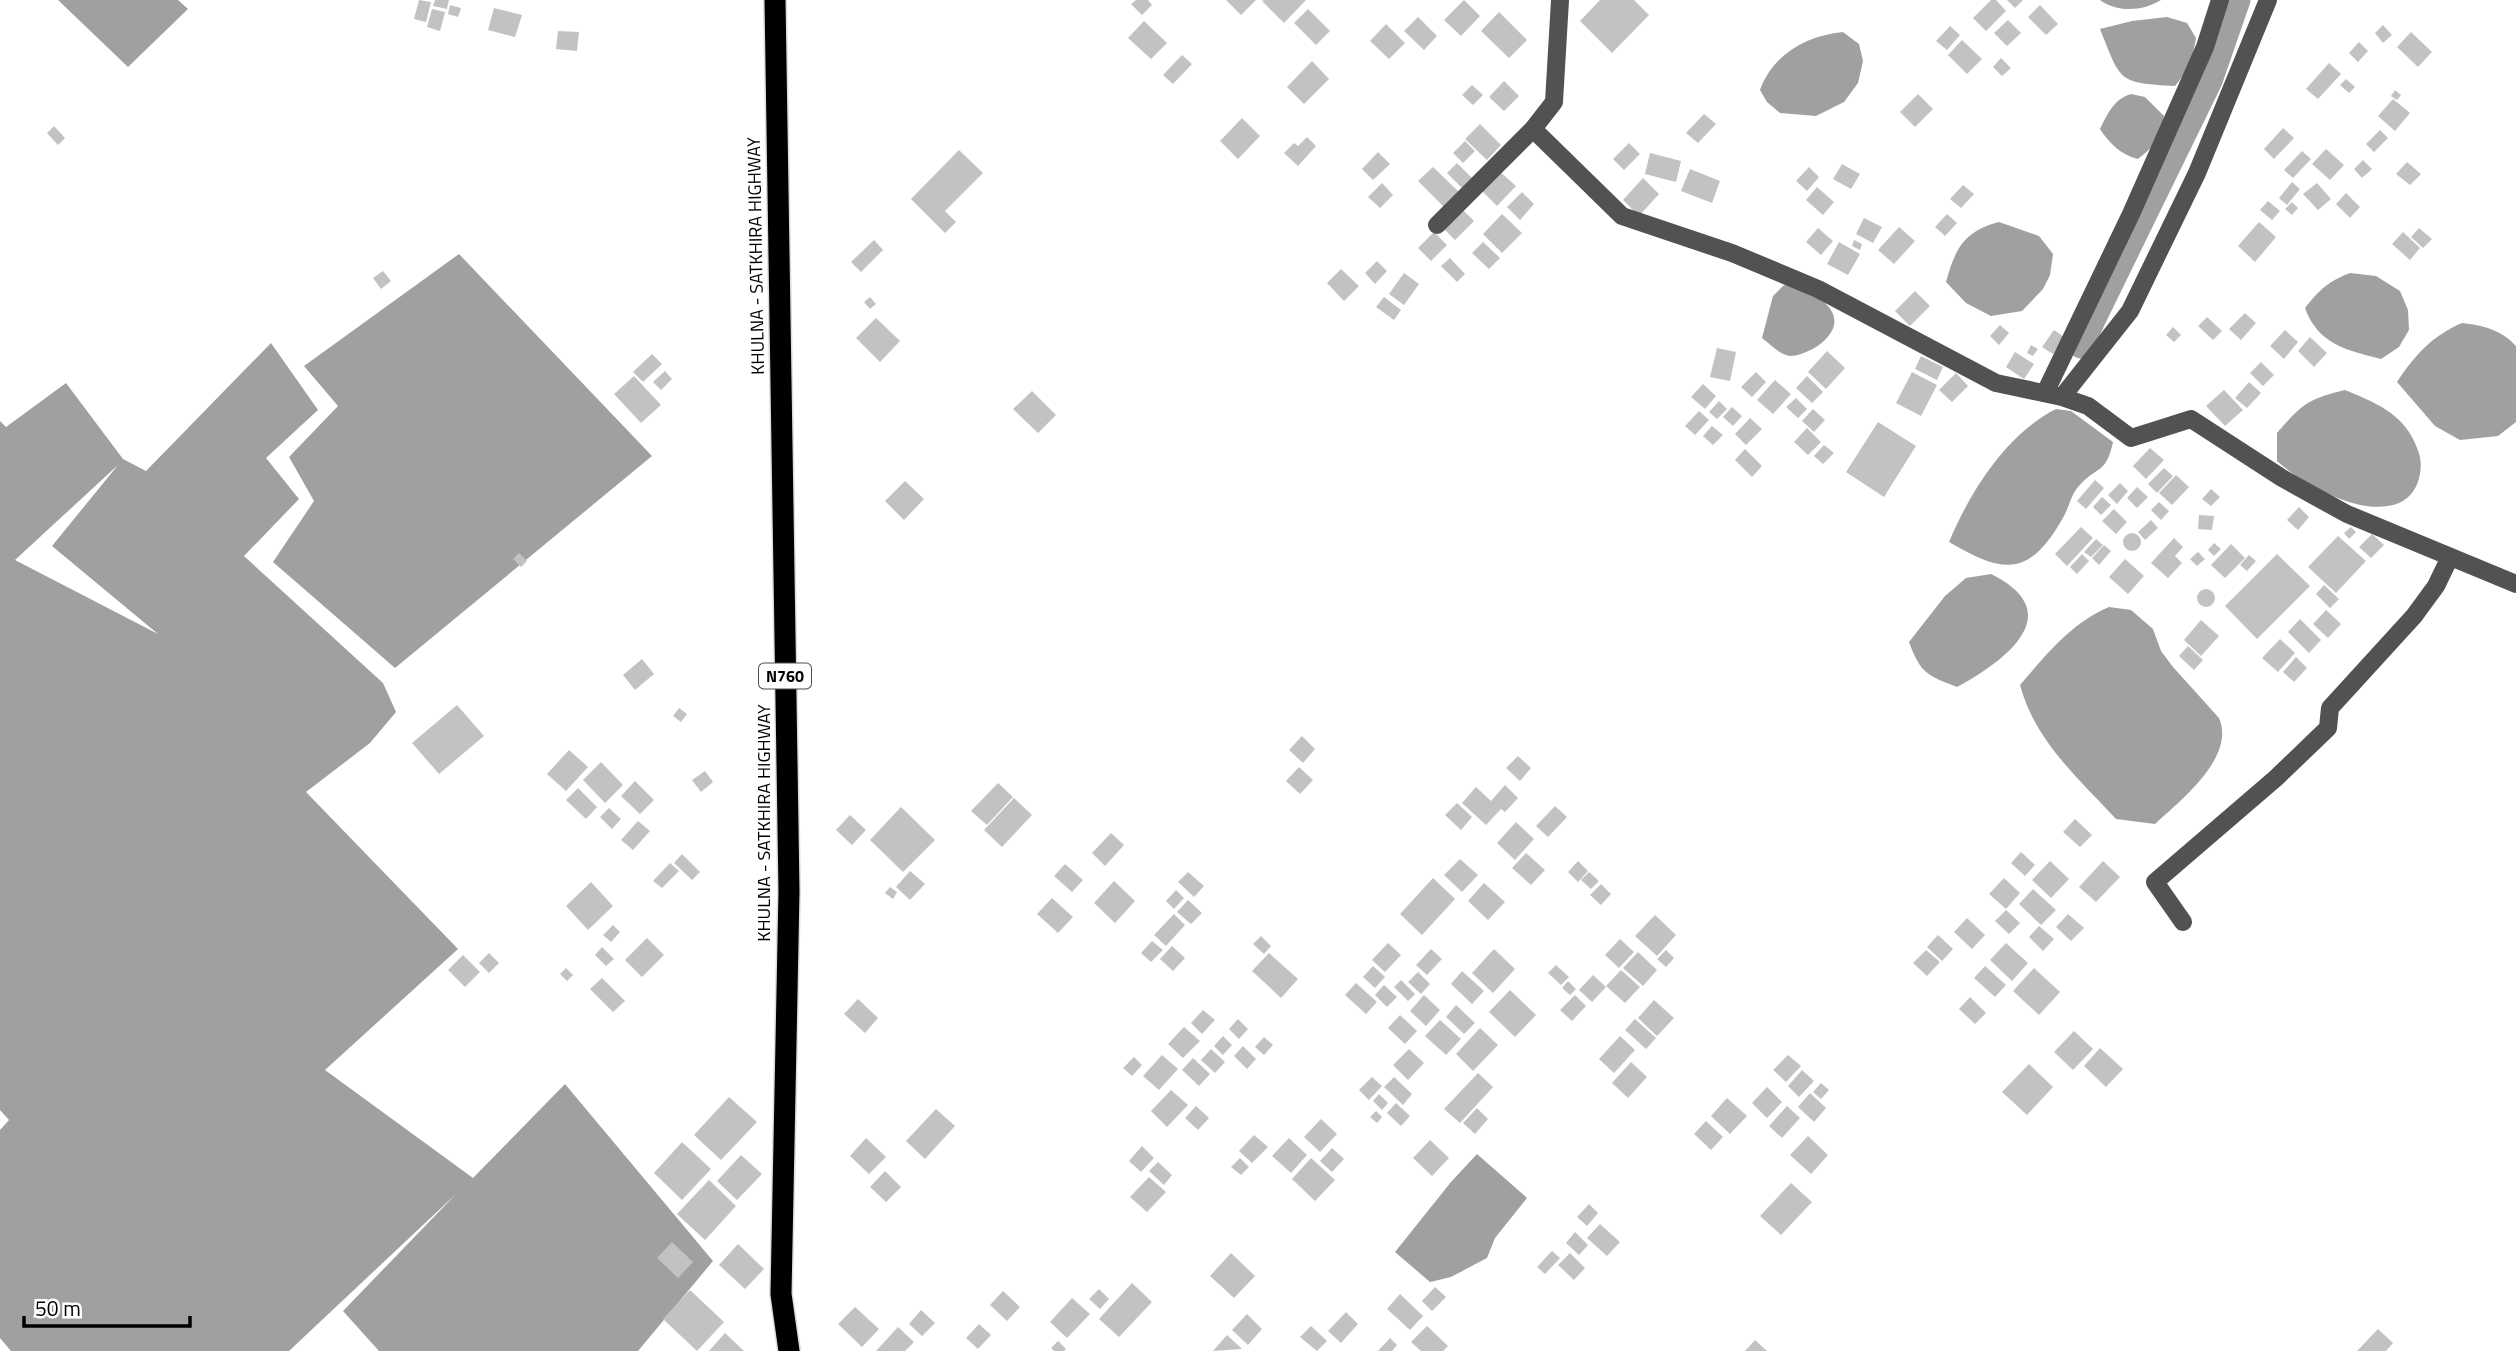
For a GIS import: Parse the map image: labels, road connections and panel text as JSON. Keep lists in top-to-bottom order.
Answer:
{
  "streets": {
    "highway": ["KHULNA - SATKHIRA HIGHWAY", "N760"]
  },
  "scale_bar": "50 m"
}
